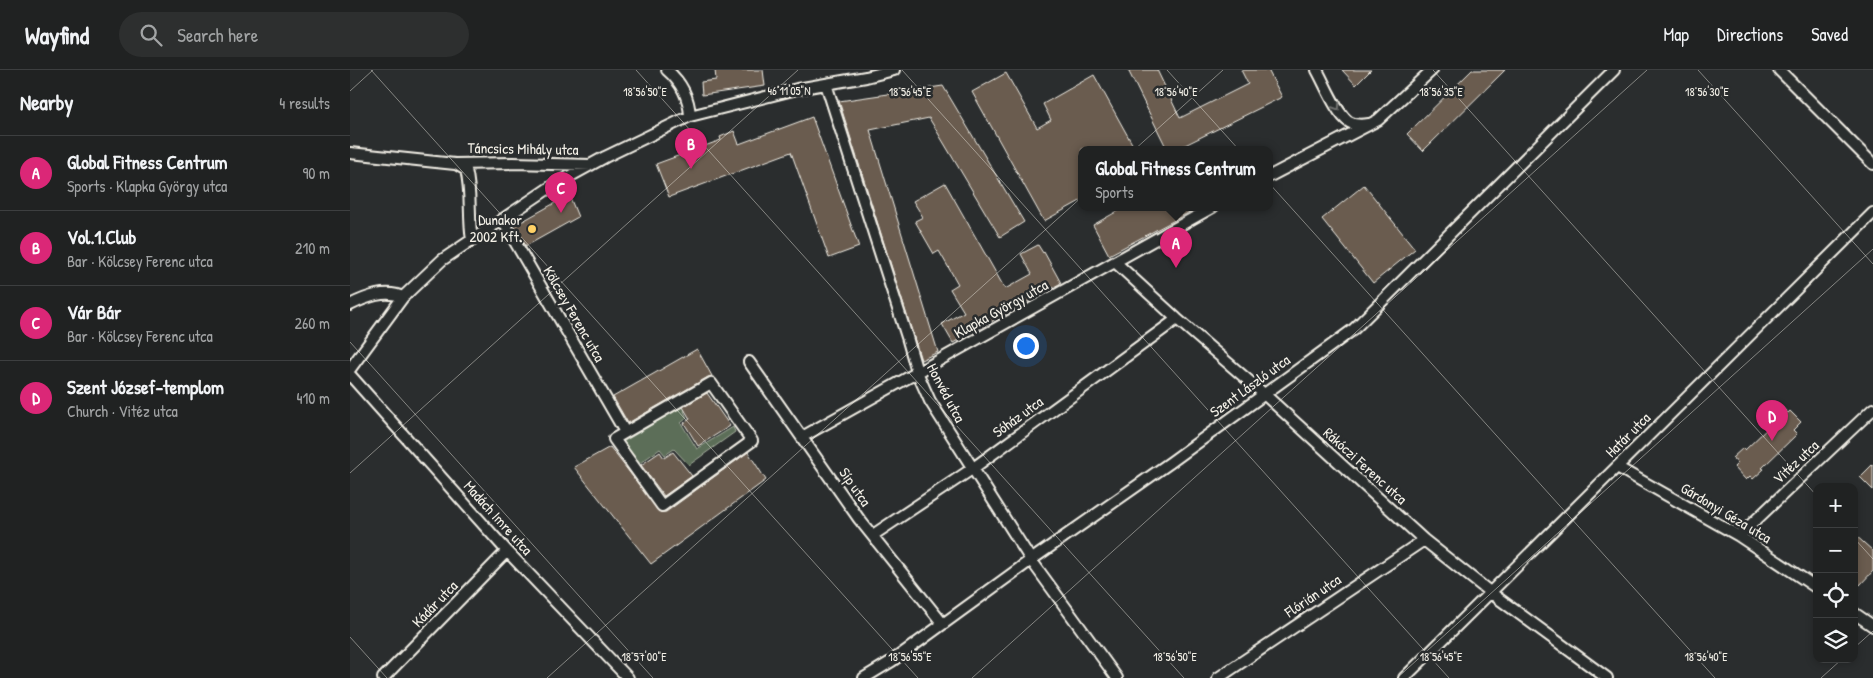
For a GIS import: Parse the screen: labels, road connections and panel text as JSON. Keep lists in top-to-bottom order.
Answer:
{
  "streets": {
    "street": [
      "Táncsics Mihály utca",
      "Klapka György utca",
      "Kölcsey Ferenc utca",
      "Szent László utca",
      "Honvéd utca",
      "Sóház utca",
      "Határ utca",
      "Vitéz utca",
      "Rákóczi Ferenc utca",
      "Síp utca",
      "Gárdonyi Géza utca",
      "Madách Imre utca",
      "Flórián utca",
      "Kádár utca"
    ]
  },
  "crossings": [
    ["Klapka György utca", "Honvéd utca"],
    ["Klapka György utca", "Rákóczi Ferenc utca"],
    ["Klapka György utca", "Síp utca"],
    ["Szent László utca", "Honvéd utca"],
    ["Szent László utca", "Rákóczi Ferenc utca"],
    ["Szent László utca", "Síp utca"],
    ["Honvéd utca", "Sóház utca"],
    ["Sóház utca", "Rákóczi Ferenc utca"],
    ["Sóház utca", "Síp utca"],
    ["Határ utca", "Rákóczi Ferenc utca"],
    ["Határ utca", "Gárdonyi Géza utca"],
    ["Vitéz utca", "Gárdonyi Géza utca"],
    ["Rákóczi Ferenc utca", "Flórián utca"],
    ["Madách Imre utca", "Kádár utca"]
  ],
  "places": ["Dunakor 2002 Kft."],
  "page": {
    "header": "Wayfind",
    "search": "Search here",
    "nav": ["Map", "Directions", "Saved"],
    "heading": ["Nearby", "4 results"],
    "pins": [
      "B",
      "C",
      "A",
      "D"
    ],
    "list": [
      {
        "mark": "A",
        "name": "Global Fitness Centrum",
        "note": "Sports · Klapka György utca",
        "value": "90 m"
      },
      {
        "mark": "B",
        "name": "Vol.1.Club",
        "note": "Bar · Kölcsey Ferenc utca",
        "value": "210 m"
      },
      {
        "mark": "C",
        "name": "Vár Bár",
        "note": "Bar · Kölcsey Ferenc utca",
        "value": "260 m"
      },
      {
        "mark": "D",
        "name": "Szent József-templom",
        "note": "Church · Vitéz utca",
        "value": "410 m"
      }
    ],
    "popup": ["Global Fitness Centrum", "Sports"],
    "map_buttons": ["+", "−"]
  },
  "coordinates": [
    "46°11'05\"N",
    "18°56'50\"E",
    "18°56'45\"E",
    "18°56'40\"E",
    "18°56'35\"E",
    "18°56'30\"E",
    "18°57'00\"E",
    "18°56'55\"E"
  ]
}
